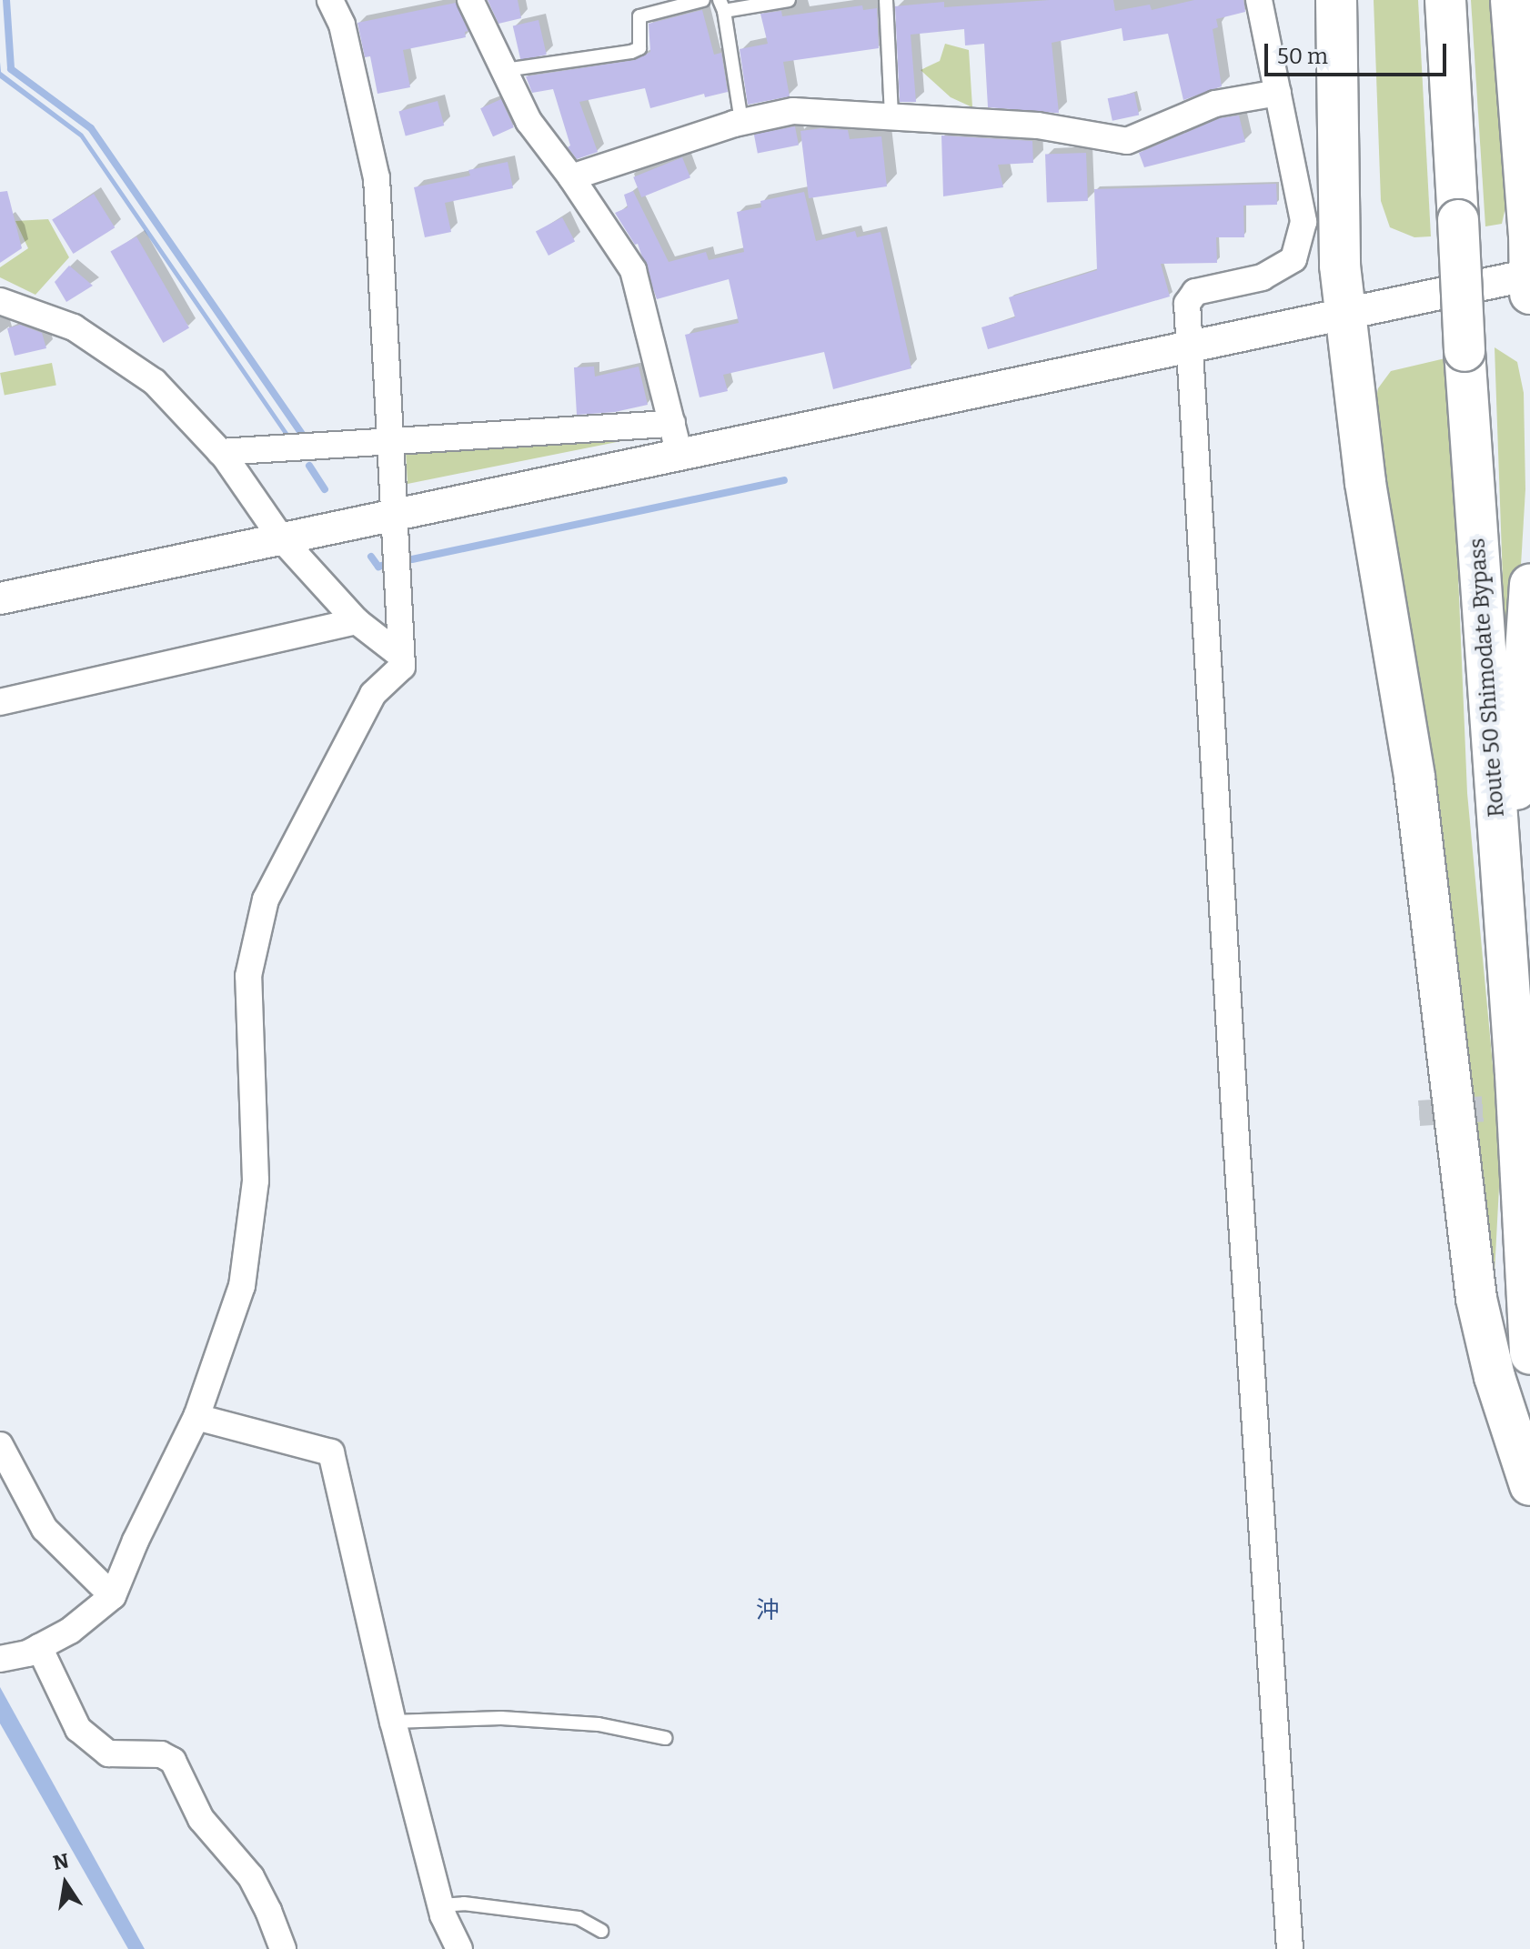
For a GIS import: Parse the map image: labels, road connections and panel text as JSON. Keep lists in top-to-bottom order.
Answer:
{
  "streets": {
    "highway": ["Route 50 Shimodate Bypass"]
  },
  "districts": ["沖"],
  "scale_bar": "50 m",
  "north": "top"
}
